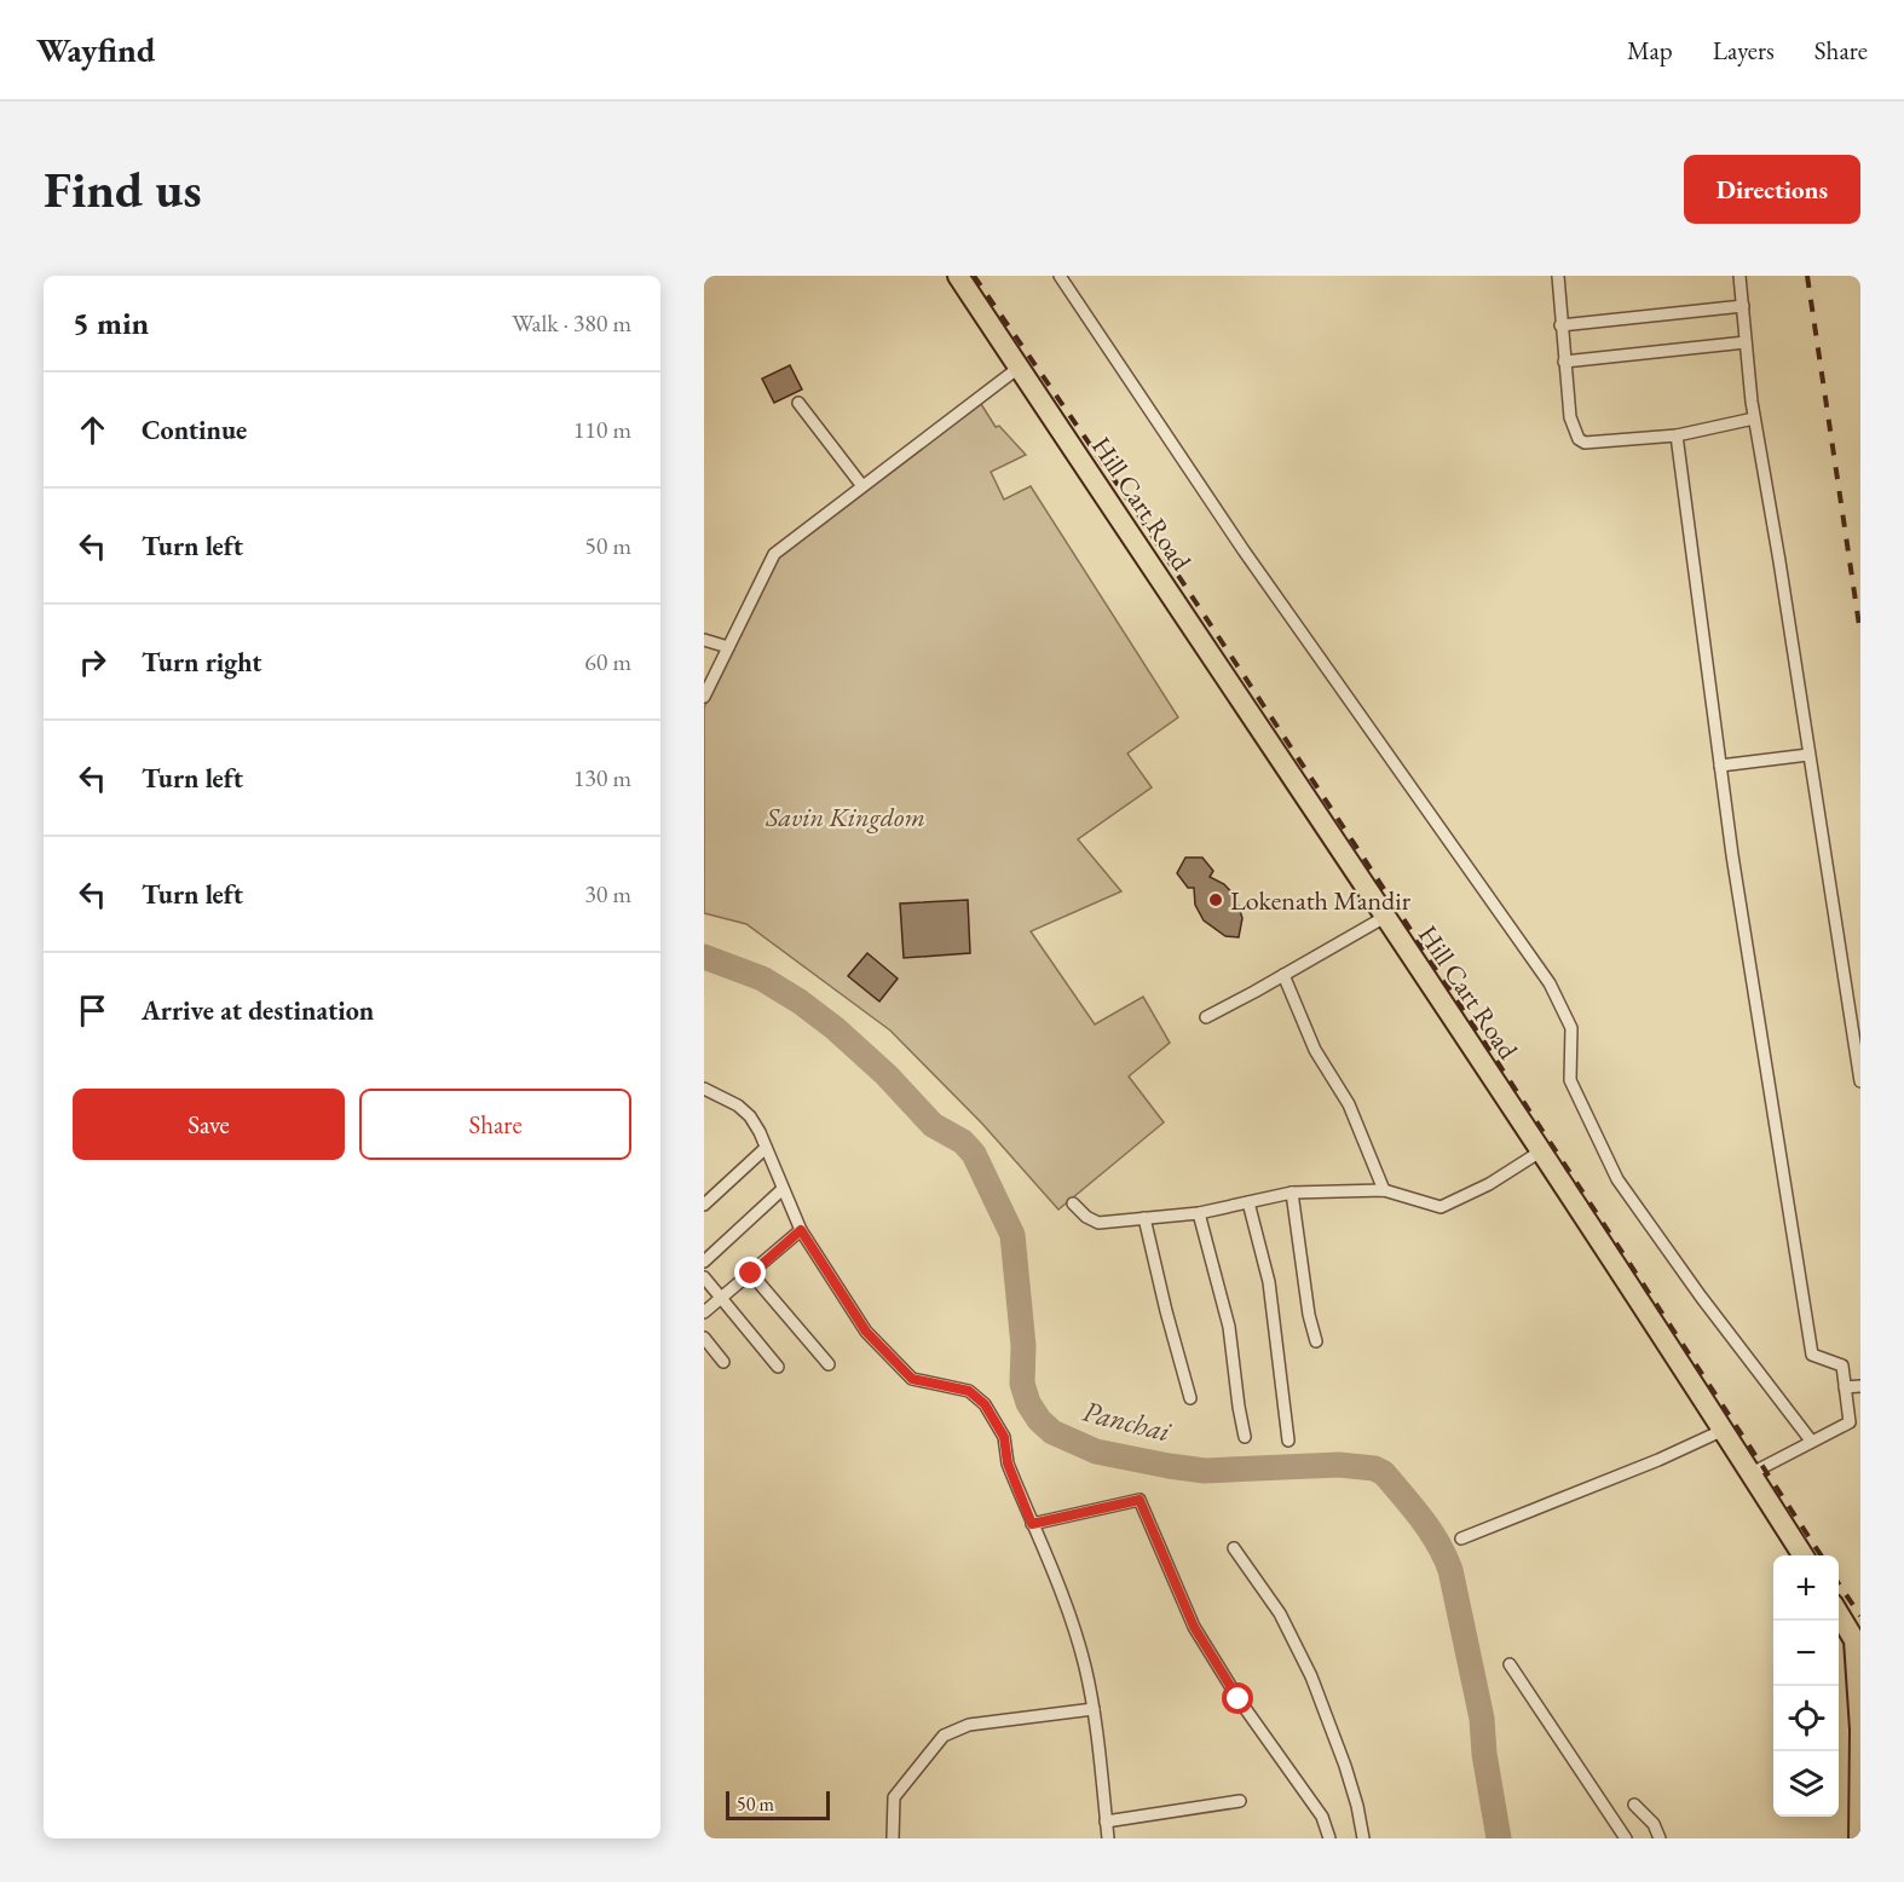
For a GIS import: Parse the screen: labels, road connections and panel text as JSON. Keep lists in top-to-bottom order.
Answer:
{
  "streets": {
    "highway": ["Hill Cart Road"]
  },
  "water": ["Panchai"],
  "parks": ["Savin Kingdom"],
  "places": ["Lokenath Mandir"],
  "scale_bar": "50 m",
  "page": {
    "header": "Wayfind",
    "nav": ["Map", "Layers", "Share"],
    "buttons": [
      "Directions",
      ["Save", "Share"]
    ],
    "title": "Find us",
    "heading": ["5 min", "Walk · 380 m"],
    "list": [
      ["Continue", "110 m"],
      ["Turn left", "50 m"],
      ["Turn right", "60 m"],
      ["Turn left", "130 m"],
      ["Turn left", "30 m"],
      "Arrive at destination"
    ],
    "map_buttons": ["+", "−"],
    "scale": "50 m"
  }
}
